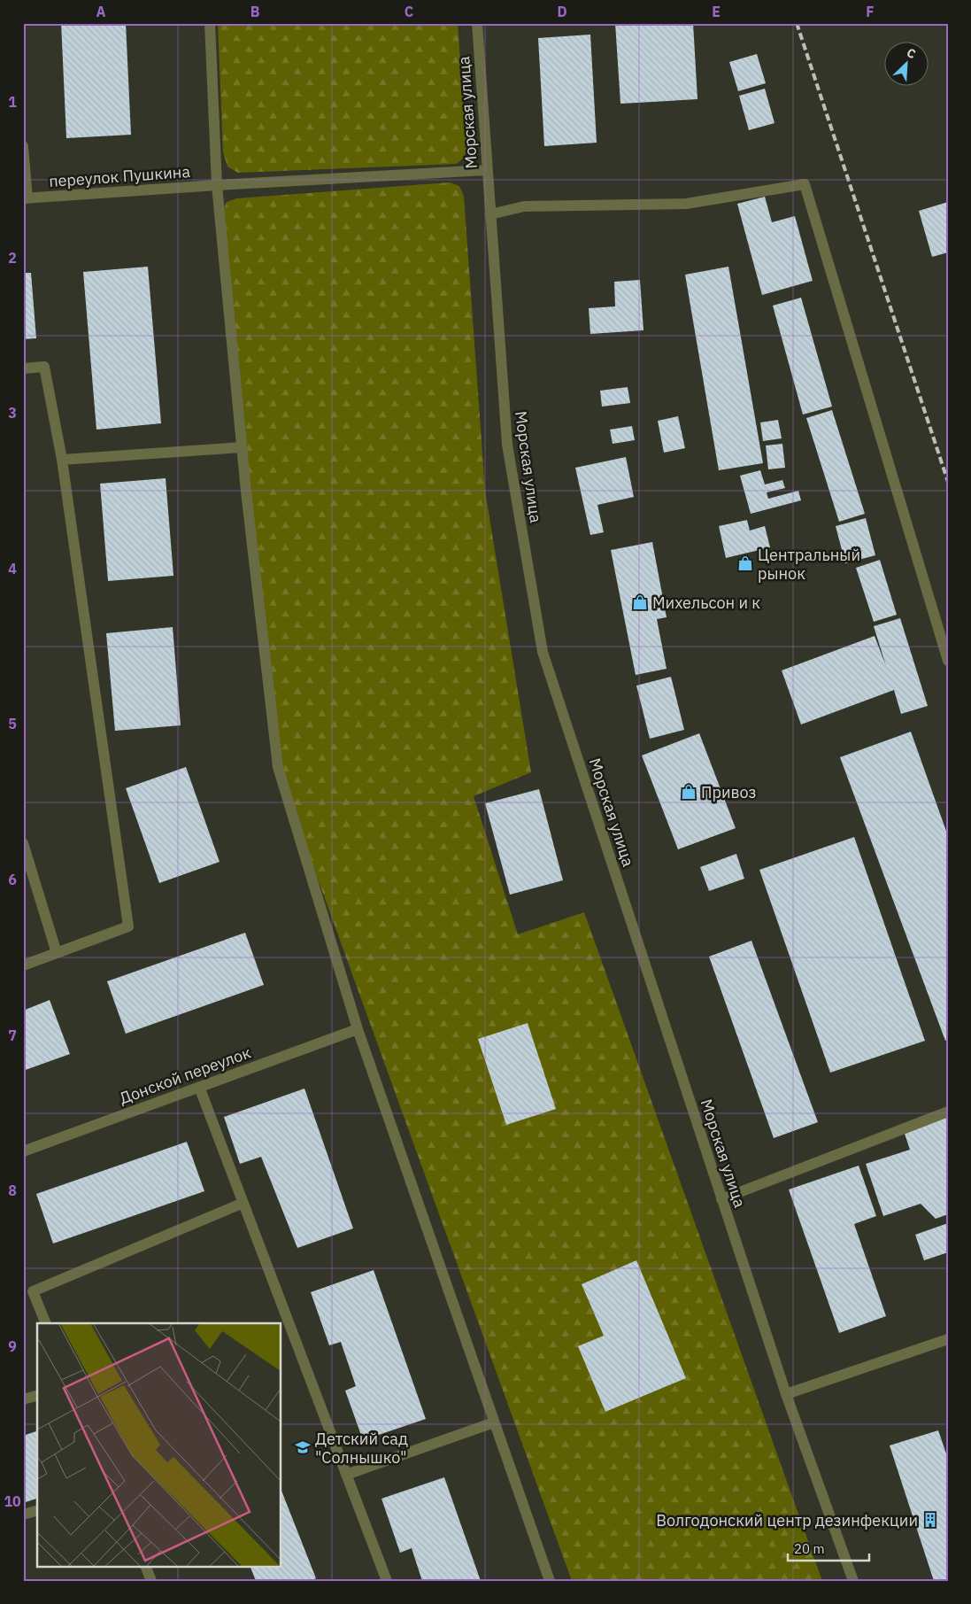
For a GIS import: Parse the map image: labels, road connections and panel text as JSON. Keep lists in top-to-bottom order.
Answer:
{
  "streets": {
    "street": ["Морская улица", "переулок Пушкина", "Донской переулок"]
  },
  "crossings": [
    ["Морская улица", "переулок Пушкина"]
  ],
  "places": {
    "shop": ["Центральный рынок", "Михельсон и к", "Привоз"],
    "school or university": ["Детский сад \"Солнышко\""],
    "building": ["Волгодонский центр дезинфекции"]
  },
  "scale_bar": "20 m",
  "north": "top right",
  "grid": {
    "columns": [
      "A",
      "B",
      "C",
      "D",
      "E",
      "F"
    ],
    "rows": [
      "1",
      "2",
      "3",
      "4",
      "5",
      "6",
      "7",
      "8",
      "9",
      "10"
    ]
  }
}
